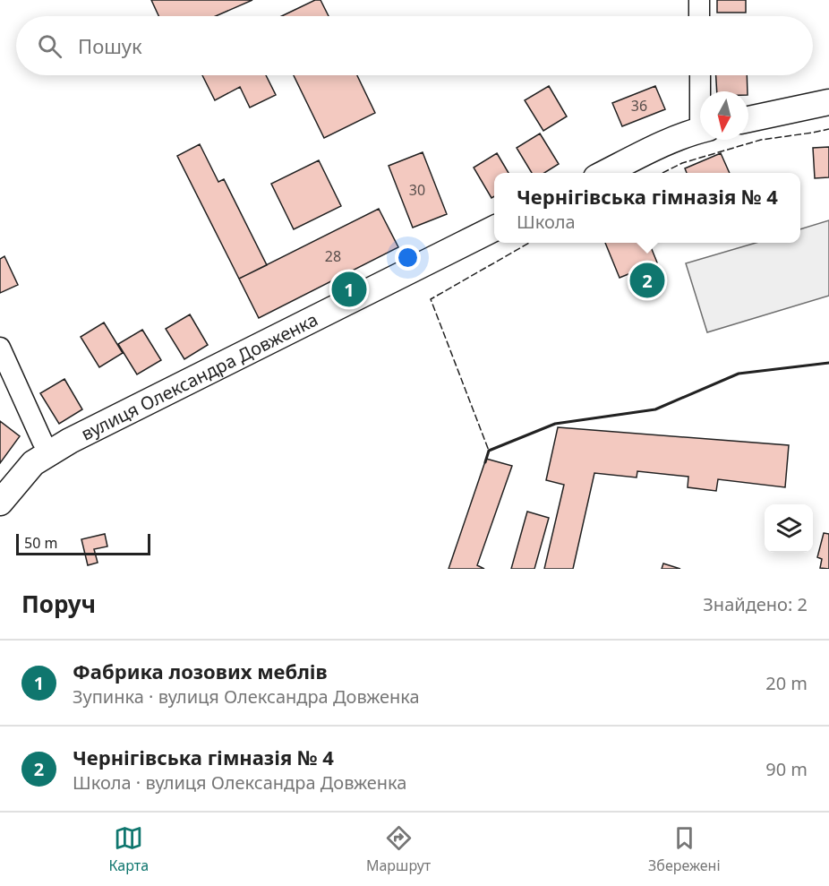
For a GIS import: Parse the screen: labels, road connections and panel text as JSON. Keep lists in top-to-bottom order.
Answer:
{
  "streets": {
    "main road": ["вулиця Олександра Довженка"]
  },
  "house_numbers": ["36", "30", "28"],
  "scale_bar": "50 m",
  "north": "bottom",
  "page": {
    "search": "Пошук",
    "popup": ["Чернігівська гімназія № 4", "Школа"],
    "pins": ["2", "1"],
    "scale": "50 m",
    "heading": ["Поруч", "Знайдено: 2"],
    "list": [
      {
        "mark": "1",
        "name": "Фабрика лозових меблів",
        "note": "Зупинка · вулиця Олександра Довженка",
        "value": "20 m"
      },
      {
        "mark": "2",
        "name": "Чернігівська гімназія № 4",
        "note": "Школа · вулиця Олександра Довженка",
        "value": "90 m"
      }
    ],
    "nav": ["Карта", "Маршрут", "Збережені"]
  }
}
